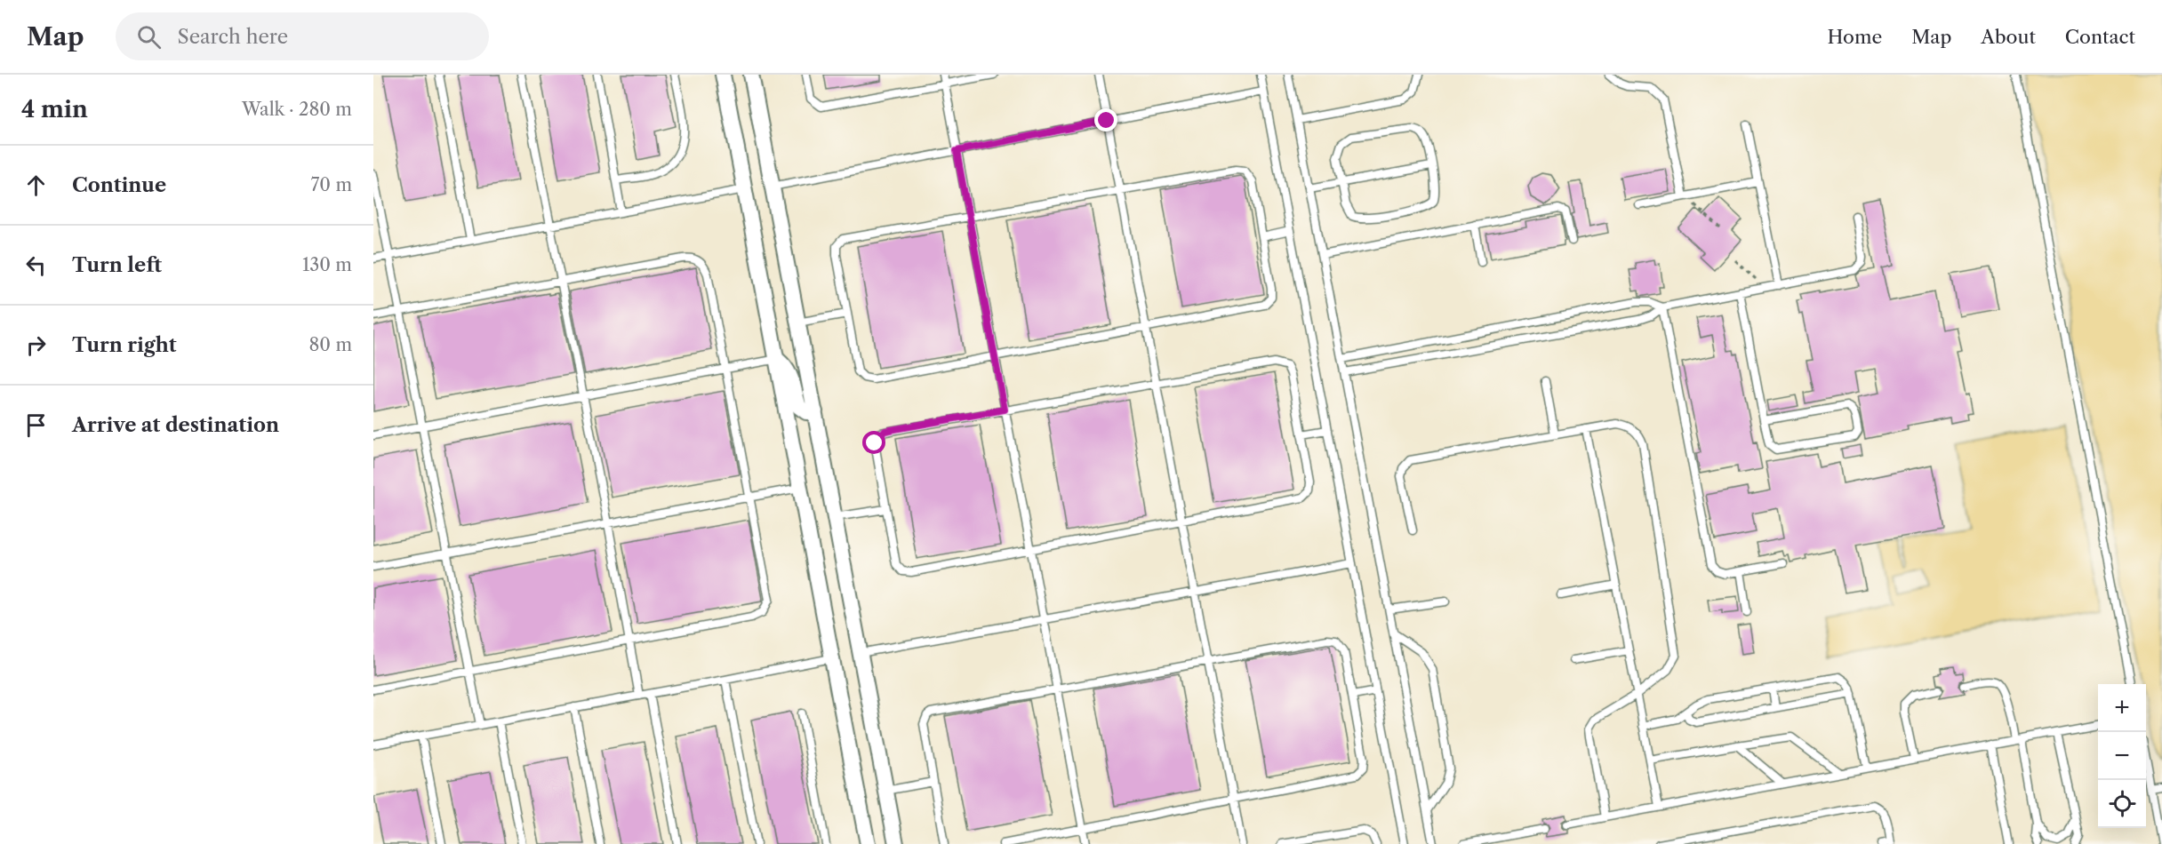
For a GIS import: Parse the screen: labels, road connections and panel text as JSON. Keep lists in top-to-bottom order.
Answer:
{
  "page": {
    "header": "Map",
    "search": "Search here",
    "nav": [
      "Home",
      "Map",
      "About",
      "Contact"
    ],
    "heading": ["4 min", "Walk · 280 m"],
    "list": [
      ["Continue", "70 m"],
      ["Turn left", "130 m"],
      ["Turn right", "80 m"],
      "Arrive at destination"
    ],
    "map_buttons": ["+", "−"]
  }
}
